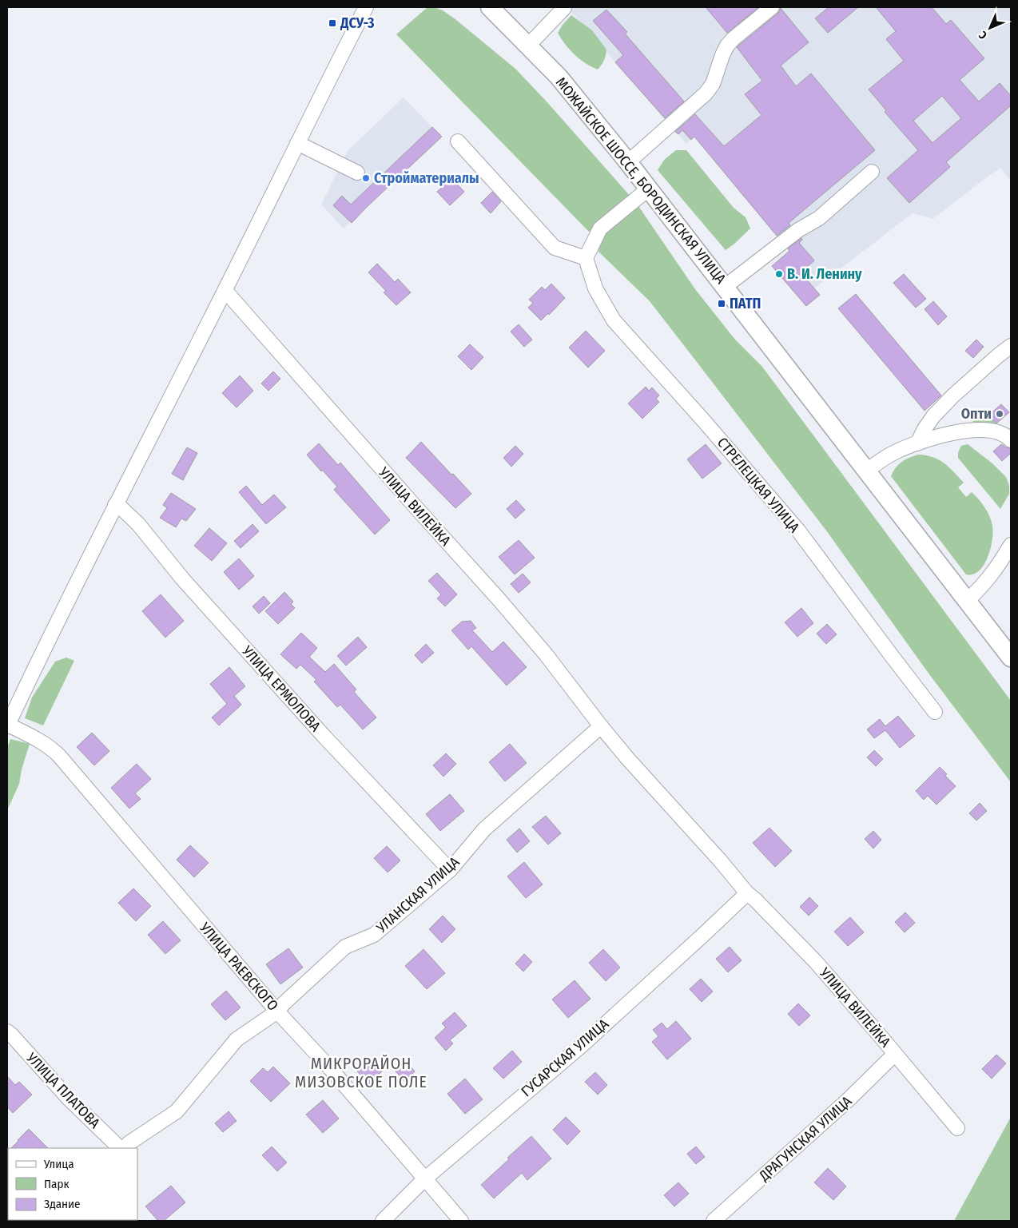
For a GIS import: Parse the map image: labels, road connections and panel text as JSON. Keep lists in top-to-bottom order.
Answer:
{
  "streets": {
    "main road": ["МОЖАЙСКОЕ ШОССЕ, БОРОДИНСКАЯ УЛИЦА"],
    "street": [
      "СТРЕЛЕЦКАЯ УЛИЦА",
      "УЛИЦА ВИЛЕЙКА",
      "УЛИЦА ЕРМОЛОВА",
      "УЛАНСКАЯ УЛИЦА",
      "УЛИЦА РАЕВСКОГО",
      "ГУСАРСКАЯ УЛИЦА",
      "УЛИЦА ПЛАТОВА",
      "ДРАГУНСКАЯ УЛИЦА"
    ]
  },
  "crossings": [
    ["УЛИЦА ВИЛЕЙКА", "УЛАНСКАЯ УЛИЦА"],
    ["УЛИЦА ВИЛЕЙКА", "ГУСАРСКАЯ УЛИЦА"],
    ["УЛИЦА ВИЛЕЙКА", "ДРАГУНСКАЯ УЛИЦА"],
    ["УЛИЦА ЕРМОЛОВА", "УЛАНСКАЯ УЛИЦА"],
    ["УЛАНСКАЯ УЛИЦА", "УЛИЦА РАЕВСКОГО"],
    ["УЛИЦА РАЕВСКОГО", "ГУСАРСКАЯ УЛИЦА"]
  ],
  "districts": ["МИКРОРАЙОН МИЗОВСКОЕ ПОЛЕ"],
  "places": {
    "transit": ["ДСУ-3", "ПАТП"],
    "other": ["Стройматериалы", "В. И. Ленину", "Опти"]
  },
  "legend": ["Улица", "Парк", "Здание"],
  "north": "bottom left"
}
